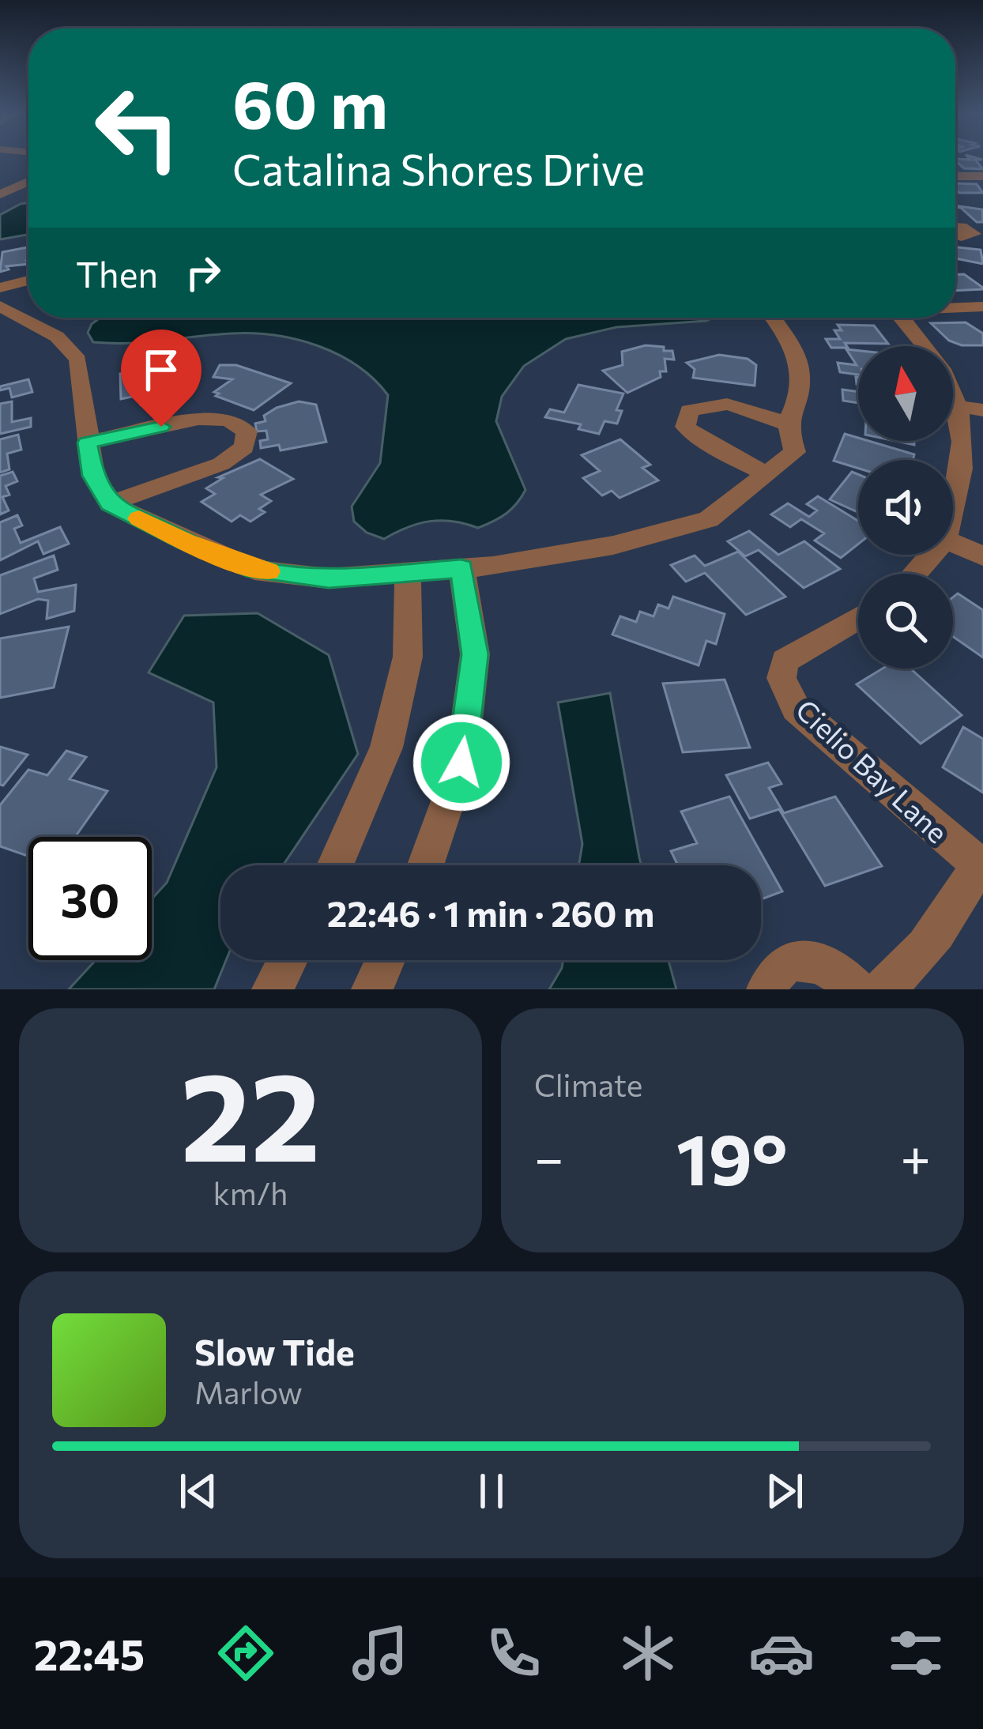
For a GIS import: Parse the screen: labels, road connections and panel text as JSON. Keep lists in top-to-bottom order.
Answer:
{
  "streets": {
    "street": ["Cielio Bay Lane"]
  },
  "north": "top",
  "page": {
    "turn": ["60 m", "Catalina Shores Drive"],
    "then": "Then",
    "limit": "30",
    "trip": "22:46 · 1 min · 260 m",
    "tile": [
      ["22", "km/h"],
      "Climate"
    ],
    "heat": ["−", "19°", "+"],
    "song": ["Slow Tide", "Marlow"],
    "tabs": "22:45"
  }
}
